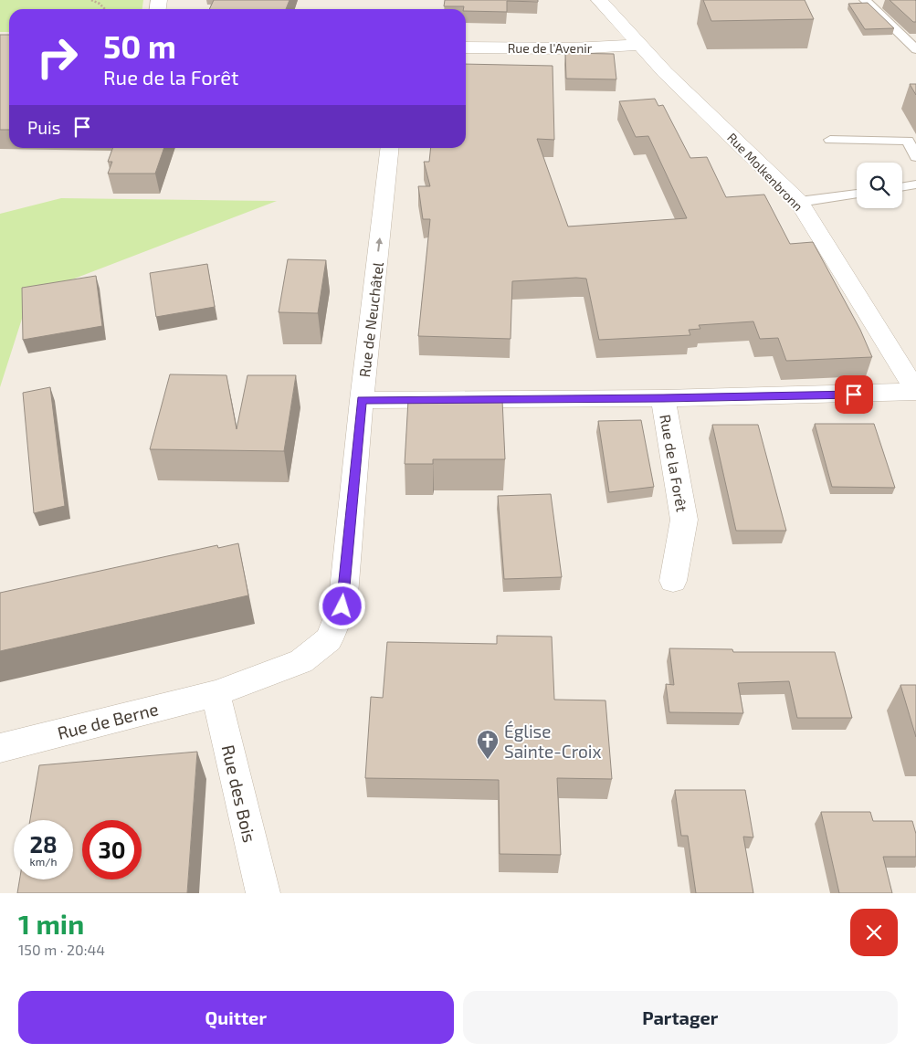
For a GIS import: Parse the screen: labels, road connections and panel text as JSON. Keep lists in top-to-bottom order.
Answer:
{
  "streets": {
    "street": [
      "Rue de l'Avenir",
      "Rue Molkenbronn",
      "Rue de Neuchâtel",
      "Rue de la Forêt",
      "Rue de Berne",
      "Rue des Bois"
    ]
  },
  "crossings": [
    ["Rue de l'Avenir", "Rue Molkenbronn"],
    ["Rue Molkenbronn", "Rue de la Forêt"],
    ["Rue de Neuchâtel", "Rue de la Forêt"],
    ["Rue de Neuchâtel", "Rue de Berne"],
    ["Rue de Neuchâtel", "Rue des Bois"],
    ["Rue de Berne", "Rue des Bois"]
  ],
  "one_way": ["Rue de Neuchâtel"],
  "places": {
    "church": ["Église Sainte-Croix"]
  },
  "page": {
    "turn": ["50 m", "Rue de la Forêt"],
    "then": "Puis",
    "speed": "28 km/h",
    "limit": "30",
    "heading": ["1 min", "150 m · 20:44"],
    "buttons": ["Quitter", "Partager"]
  }
}
